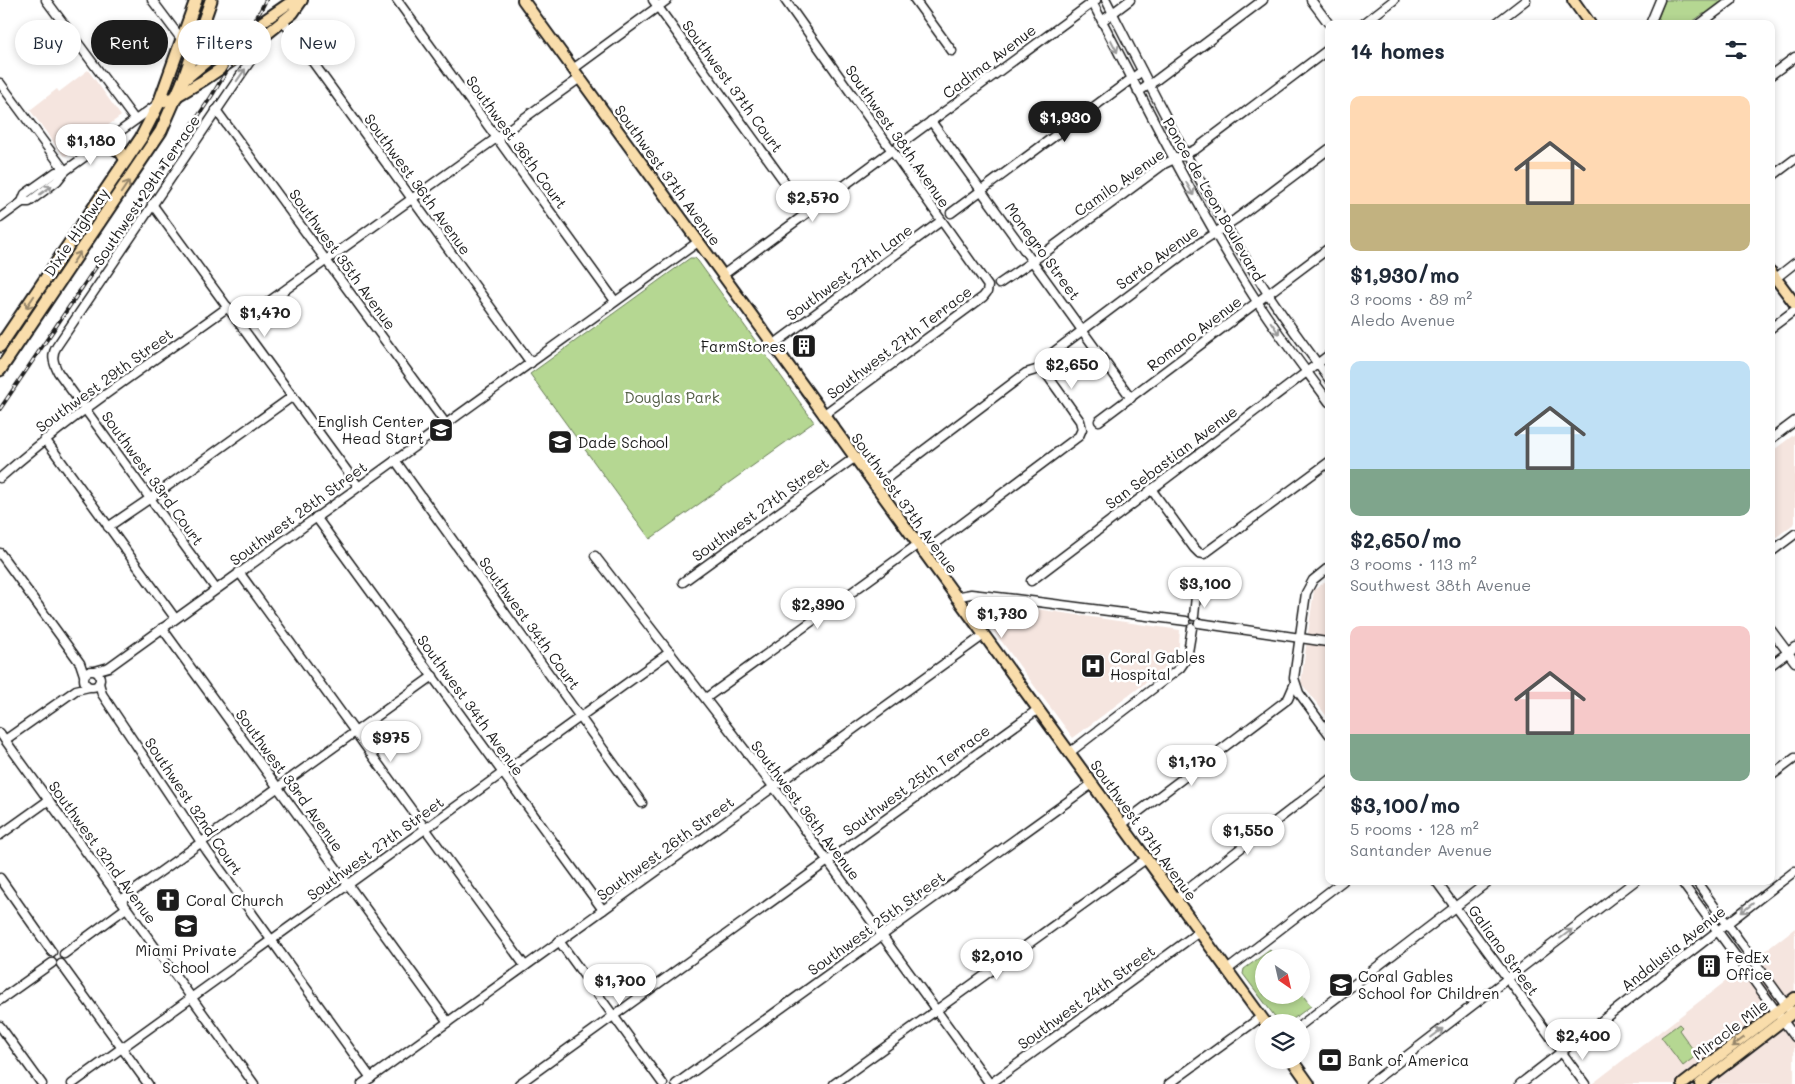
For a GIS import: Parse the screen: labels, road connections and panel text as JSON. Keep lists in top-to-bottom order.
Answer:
{
  "streets": {
    "highway": ["Dixie Highway"],
    "main road": ["Southwest 37th Avenue", "Miracle Mile"],
    "street": [
      "Cadima Avenue",
      "Southwest 37th Court",
      "Southwest 38th Avenue",
      "Southwest 36th Court",
      "Camilo Avenue",
      "Southwest 36th Avenue",
      "Southwest 29th Terrace",
      "Ponce de Leon Boulevard",
      "Monegro Street",
      "Sarto Avenue",
      "Southwest 35th Avenue",
      "Southwest 27th Lane",
      "Romano Avenue",
      "Southwest 27th Terrace",
      "Southwest 29th Street",
      "San Sebastian Avenue",
      "Southwest 33rd Court",
      "Southwest 27th Street",
      "Southwest 28th Street",
      "Southwest 34th Court",
      "Southwest 34th Avenue",
      "Southwest 33rd Avenue",
      "Southwest 25th Terrace",
      "Southwest 32nd Court",
      "Southwest 26th Street",
      "Southwest 32nd Avenue",
      "Southwest 25th Street",
      "Andalusia Avenue",
      "Galiano Street",
      "Southwest 24th Street"
    ]
  },
  "crossings": [
    ["Cadima Avenue", "Ponce de Leon Boulevard"],
    ["Cadima Avenue", "Monegro Street"],
    ["Southwest 38th Avenue", "Southwest 27th Lane"],
    ["Southwest 38th Avenue", "Southwest 27th Terrace"],
    ["Southwest 36th Court", "Southwest 28th Street"],
    ["Southwest 37th Avenue", "Southwest 27th Lane"],
    ["Southwest 37th Avenue", "Southwest 27th Terrace"],
    ["Southwest 37th Avenue", "Southwest 27th Street"],
    ["Southwest 37th Avenue", "Southwest 28th Street"],
    ["Southwest 37th Avenue", "Southwest 25th Terrace"],
    ["Southwest 37th Avenue", "Southwest 26th Street"],
    ["Southwest 37th Avenue", "Southwest 25th Street"],
    ["Southwest 37th Avenue", "Southwest 24th Street"],
    ["Camilo Avenue", "Ponce de Leon Boulevard"],
    ["Camilo Avenue", "Monegro Street"],
    ["Southwest 36th Avenue", "Southwest 27th Street"],
    ["Southwest 36th Avenue", "Southwest 28th Street"],
    ["Southwest 36th Avenue", "Southwest 25th Terrace"],
    ["Southwest 36th Avenue", "Southwest 26th Street"],
    ["Southwest 36th Avenue", "Southwest 25th Street"],
    ["Southwest 36th Avenue", "Southwest 24th Street"],
    ["Southwest 29th Terrace", "Southwest 35th Avenue"],
    ["Southwest 29th Terrace", "Southwest 33rd Court"],
    ["Ponce de Leon Boulevard", "Sarto Avenue"],
    ["Ponce de Leon Boulevard", "Romano Avenue"],
    ["Ponce de Leon Boulevard", "San Sebastian Avenue"],
    ["Monegro Street", "Sarto Avenue"],
    ["Monegro Street", "Romano Avenue"],
    ["Southwest 35th Avenue", "Southwest 28th Street"],
    ["Southwest 29th Street", "Southwest 33rd Court"],
    ["Southwest 33rd Court", "Southwest 28th Street"],
    ["Southwest 27th Street", "Southwest 34th Court"],
    ["Southwest 27th Street", "Southwest 34th Avenue"],
    ["Southwest 27th Street", "Southwest 33rd Avenue"],
    ["Southwest 27th Street", "Southwest 32nd Court"],
    ["Southwest 27th Street", "Southwest 32nd Avenue"],
    ["Southwest 28th Street", "Southwest 34th Court"],
    ["Southwest 28th Street", "Southwest 34th Avenue"],
    ["Southwest 28th Street", "Southwest 33rd Avenue"],
    ["Southwest 28th Street", "Southwest 32nd Court"],
    ["Southwest 34th Avenue", "Southwest 26th Street"],
    ["Southwest 33rd Avenue", "Southwest 26th Street"],
    ["Southwest 32nd Court", "Southwest 26th Street"],
    ["Andalusia Avenue", "Galiano Street"]
  ],
  "parks": ["Douglas Park"],
  "places": {
    "building": ["FarmStores", "FedEx Office"],
    "school or university": [
      "English Center Head Start",
      "Dade School",
      "Miami Private School",
      "Coral Gables School for Children"
    ],
    "hospital": ["Coral Gables Hospital"],
    "church": ["Coral Church"],
    "bank": ["Bank of America"]
  },
  "north": "bottom right",
  "page": {
    "chip": [
      "Buy",
      "Rent",
      "Filters",
      "New"
    ],
    "heading": "14 homes",
    "list": [
      {
        "name": "$1,930/mo",
        "note": "3 rooms · 89 m² · Aledo Avenue"
      },
      {
        "name": "$2,650/mo",
        "note": "3 rooms · 113 m² · Southwest 38th Avenue"
      },
      {
        "name": "$3,100/mo",
        "note": "5 rooms · 128 m² · Santander Avenue"
      }
    ],
    "price": [
      "$1,930",
      "$1,180",
      "$2,570",
      "$1,470",
      "$2,650",
      "$3,100",
      "$2,390",
      "$1,730",
      "$975",
      "$1,170",
      "$1,550",
      "$2,010",
      "$1,700",
      "$2,400"
    ]
  }
}
